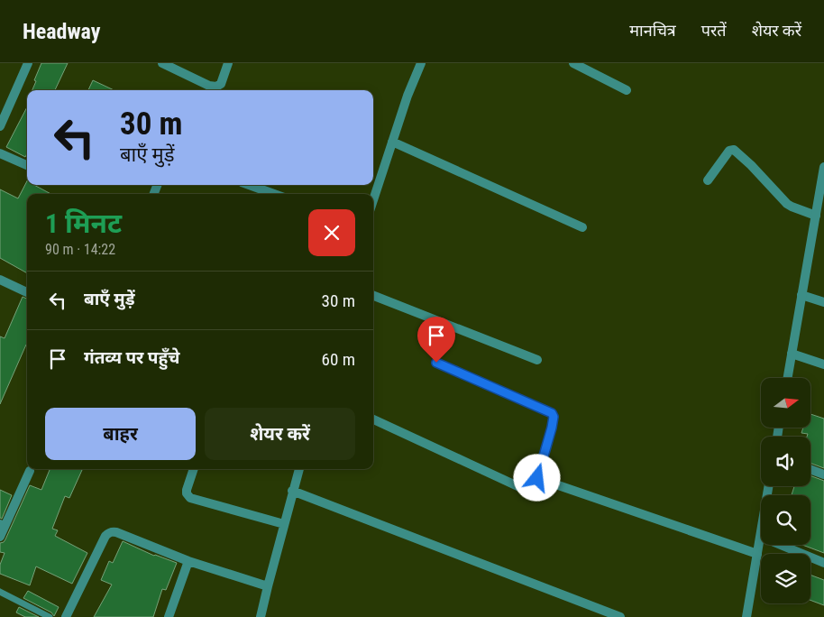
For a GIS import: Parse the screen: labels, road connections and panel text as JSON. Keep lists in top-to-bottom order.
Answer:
{
  "north": "right",
  "page": {
    "header": "Headway",
    "nav": ["मानचित्र", "परतें", "शेयर करें"],
    "turn": ["30 m", "बाएँ मुड़ें"],
    "heading": ["1 मिनट", "90 m · 14:22"],
    "list": [
      {
        "name": "बाएँ मुड़ें",
        "value": "30 m"
      },
      {
        "name": "गंतव्य पर पहुँचे",
        "value": "60 m"
      }
    ],
    "buttons": ["बाहर", "शेयर करें"]
  }
}
